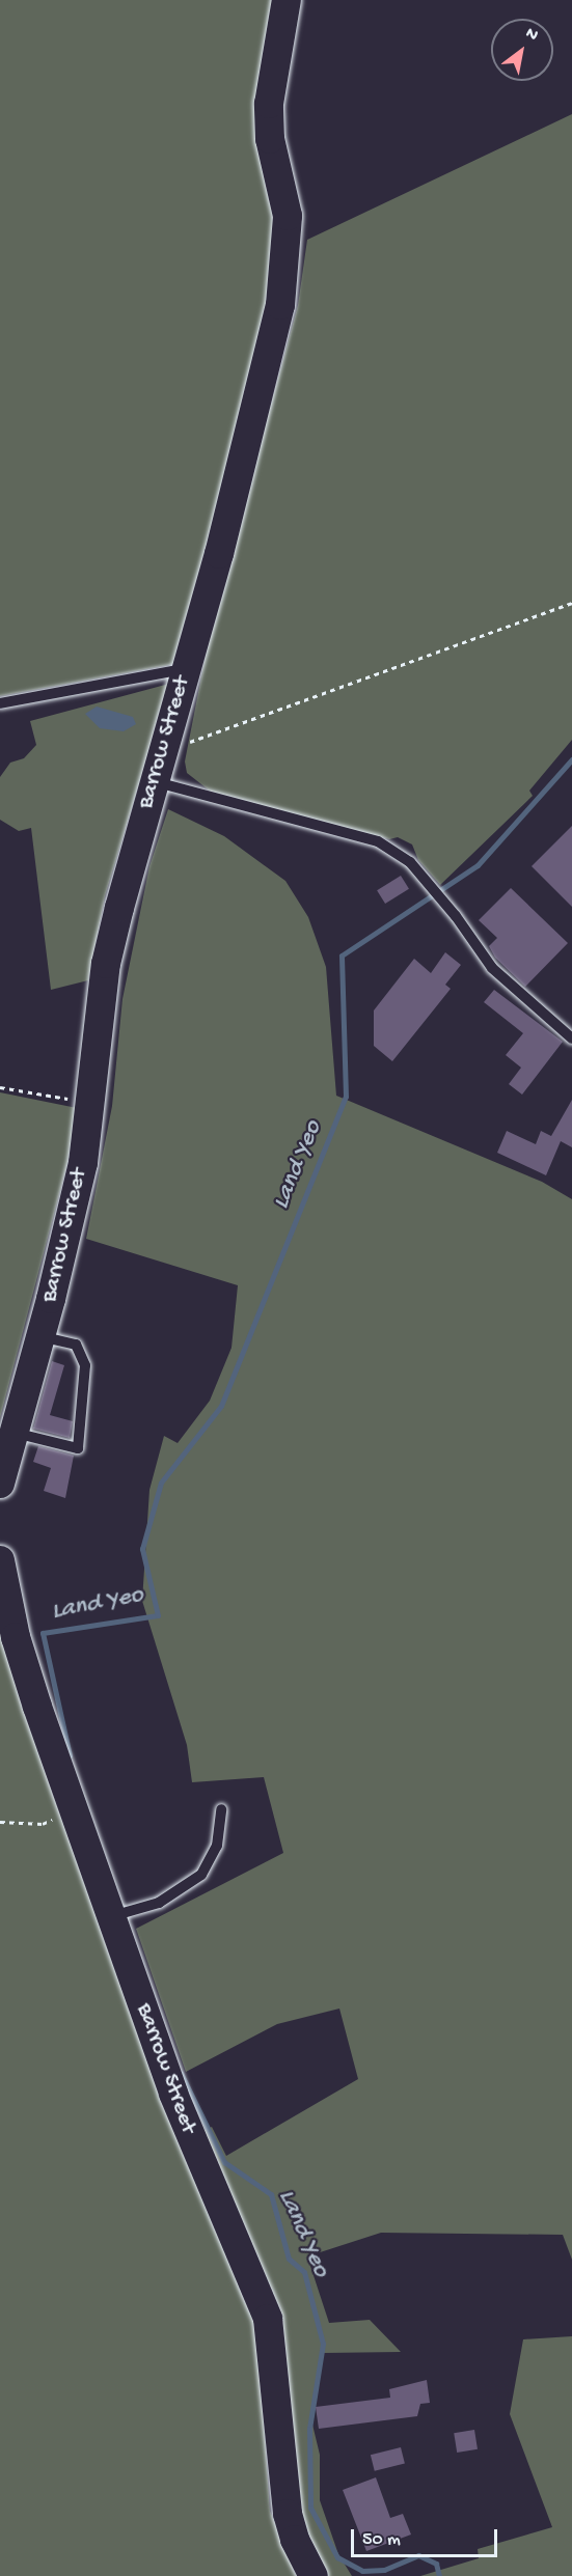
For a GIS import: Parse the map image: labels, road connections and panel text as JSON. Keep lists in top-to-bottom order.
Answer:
{
  "streets": {
    "main road": ["Barrow Street"]
  },
  "water": ["Land Yeo"],
  "scale_bar": "50 m",
  "north": "top right"
}
